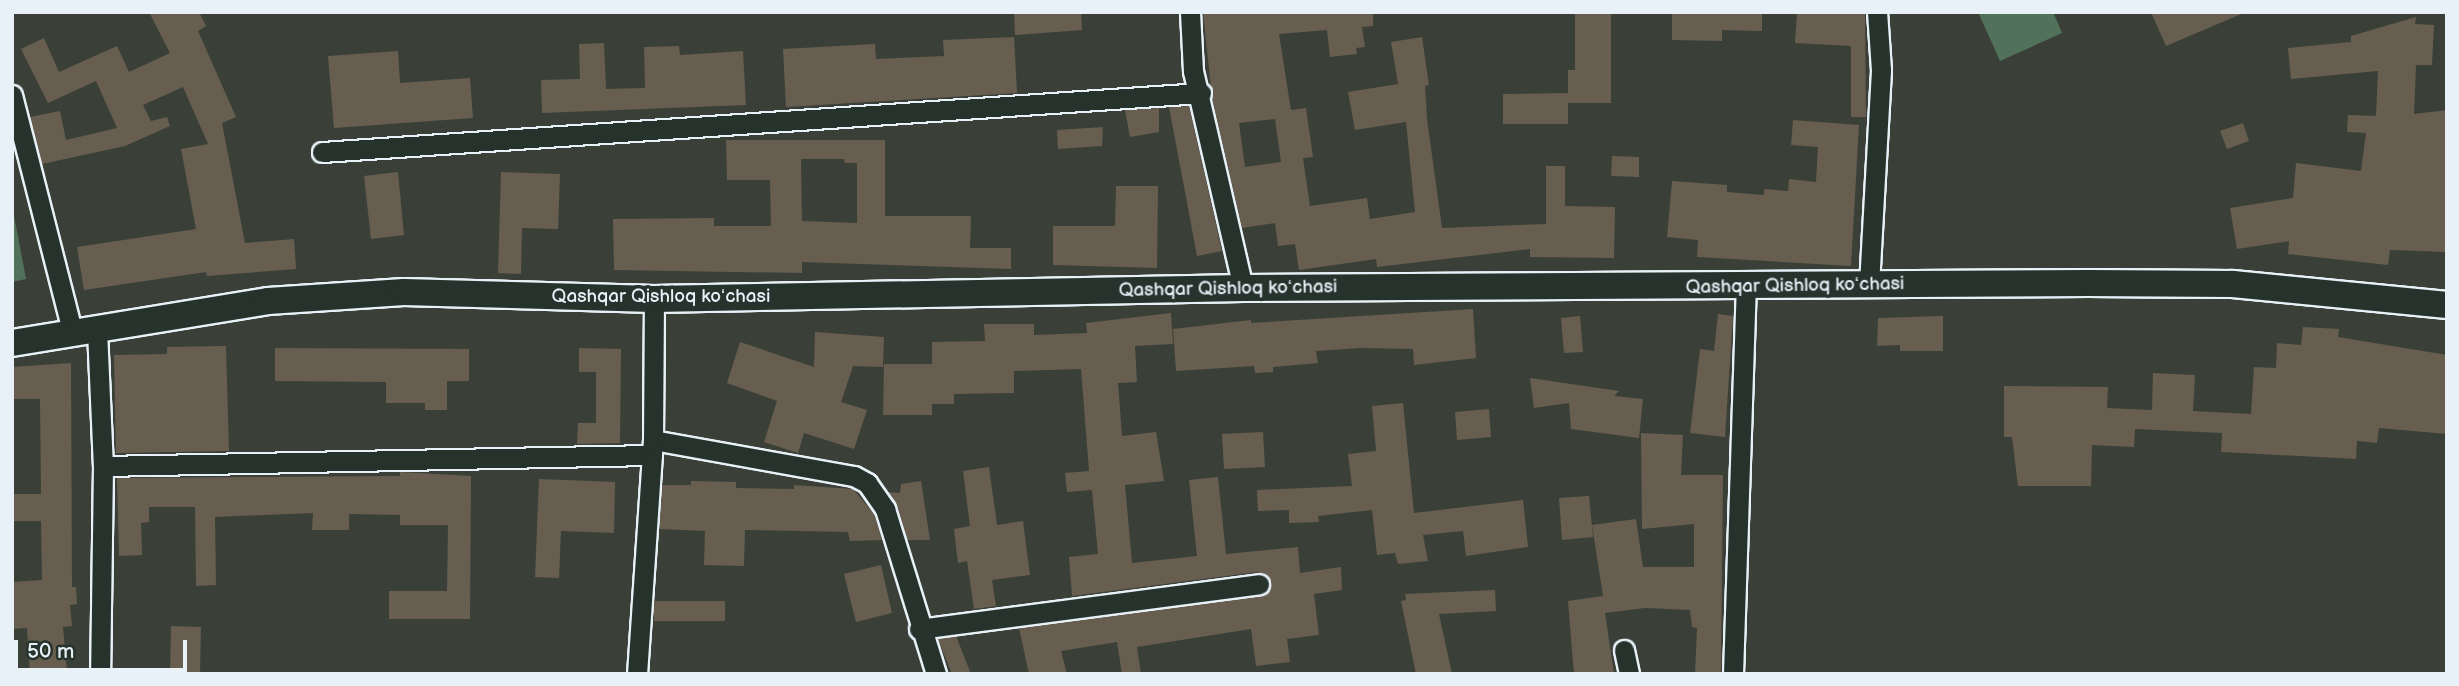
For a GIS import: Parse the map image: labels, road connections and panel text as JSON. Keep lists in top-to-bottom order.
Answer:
{
  "streets": {
    "main road": ["Qashqar Qishloq koʻchasi"]
  },
  "scale_bar": "50 m"
}
